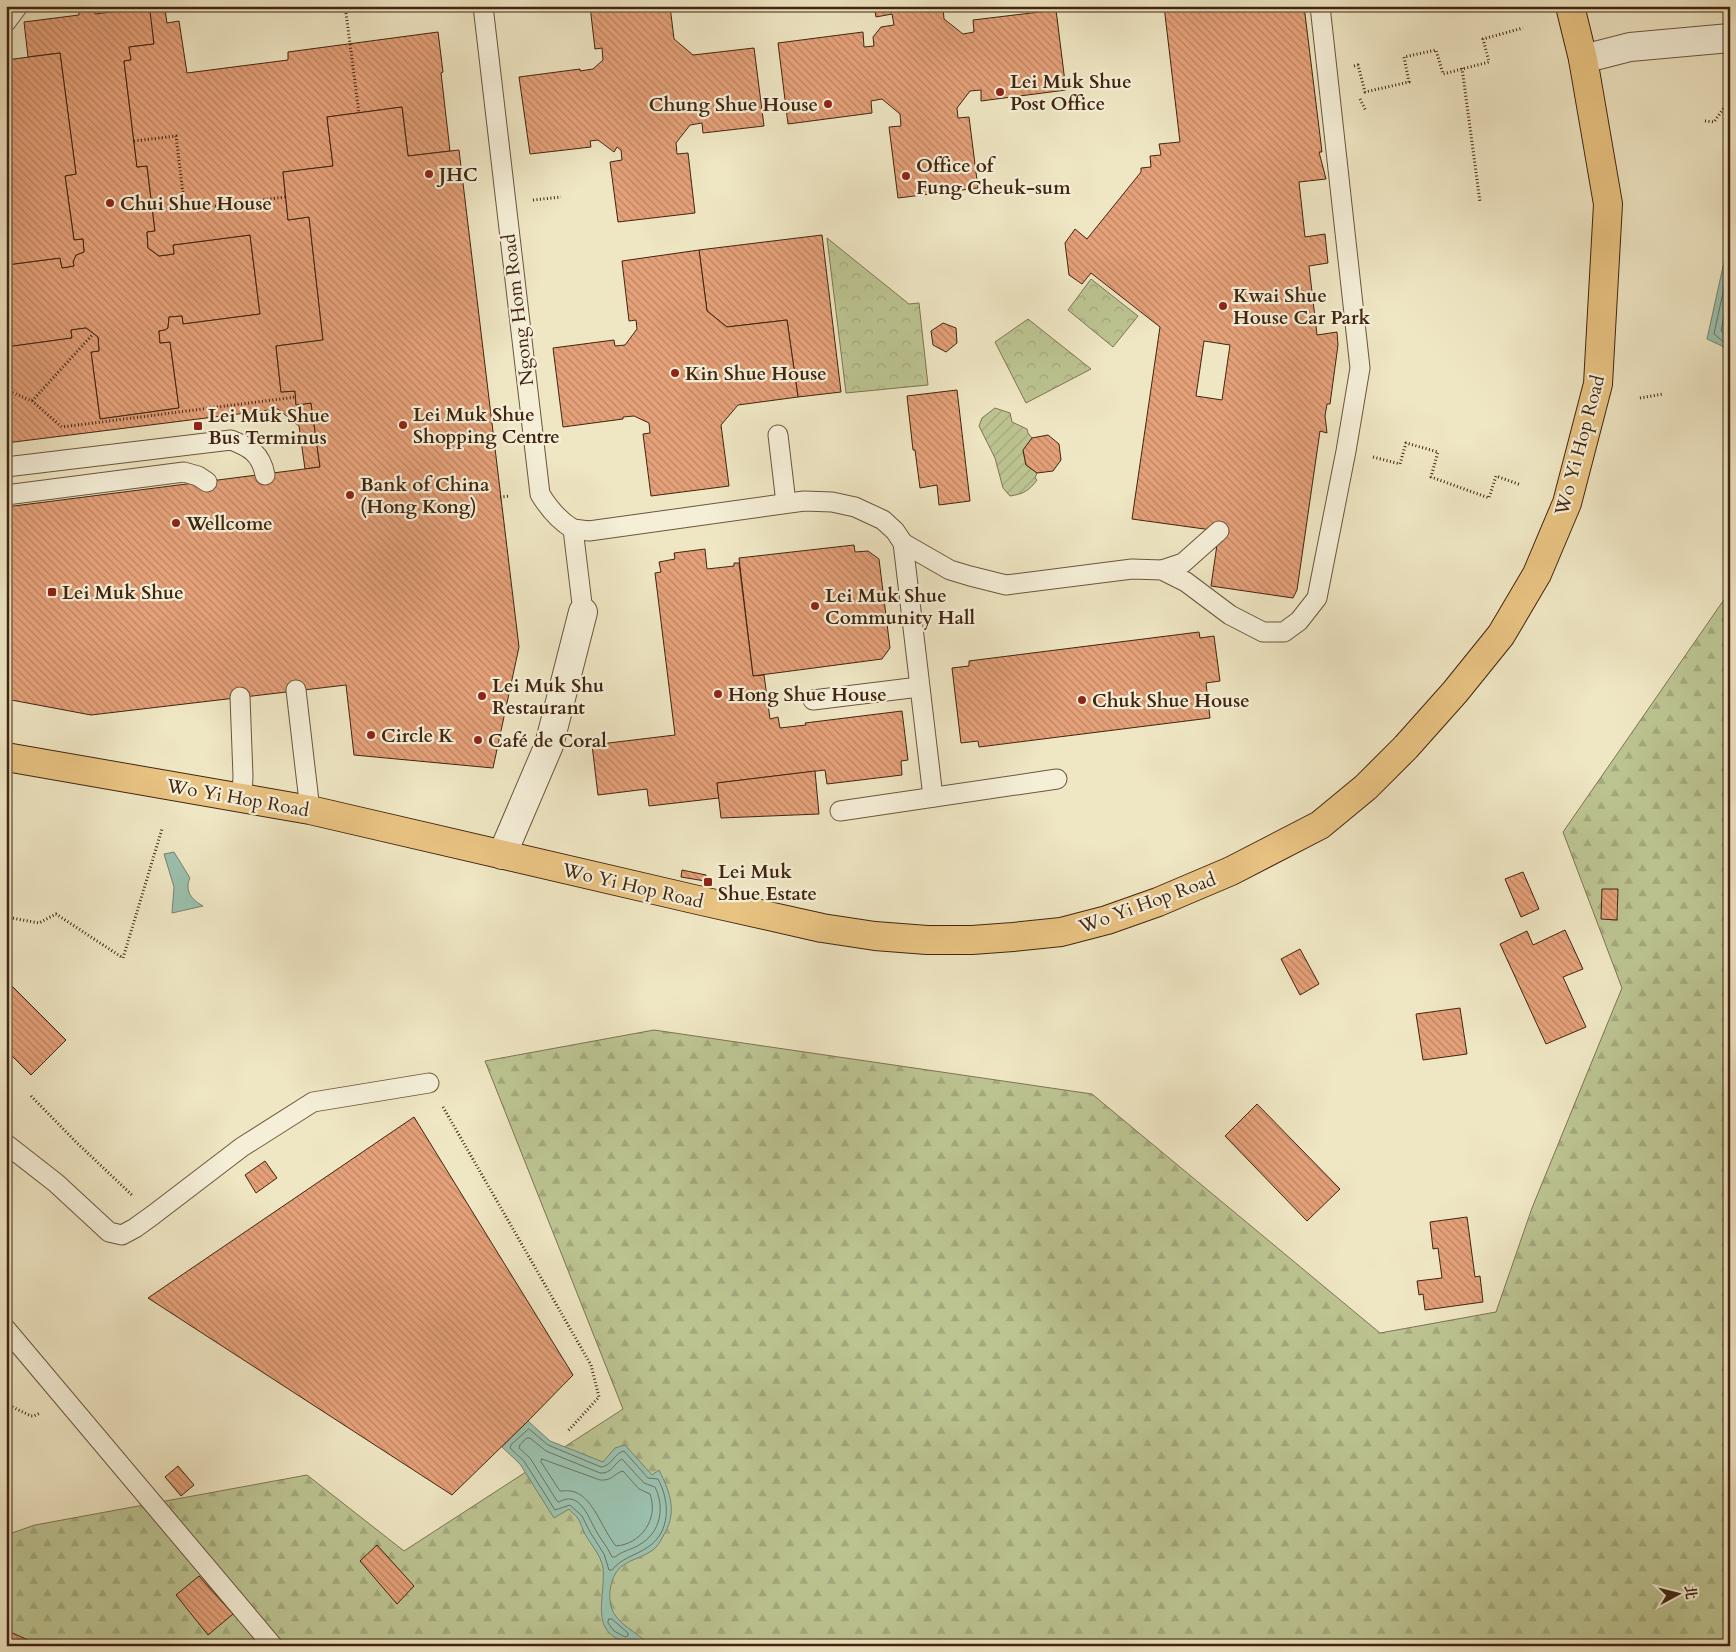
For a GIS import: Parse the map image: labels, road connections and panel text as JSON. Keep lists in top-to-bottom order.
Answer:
{
  "streets": {
    "main road": ["Wo Yi Hop Road"],
    "lane": ["Ngong Hom Road"]
  },
  "places": {
    "other": [
      "Lei Muk Shue Post Office",
      "Chung Shue House",
      "JHC",
      "Office of Fung Cheuk-sum",
      "Chui Shue House",
      "Kwai Shue House Car Park",
      "Kin Shue House",
      "Lei Muk Shue Shopping Centre",
      "Bank of China (Hong Kong)",
      "Wellcome",
      "Lei Muk Shue Community Hall",
      "Hong Shue House",
      "Lei Muk Shu Restaurant",
      "Chuk Shue House",
      "Circle K",
      "Café de Coral"
    ],
    "transit": ["Lei Muk Shue Bus Terminus", "Lei Muk Shue", "Lei Muk Shue Estate"]
  },
  "north": "right"
}
